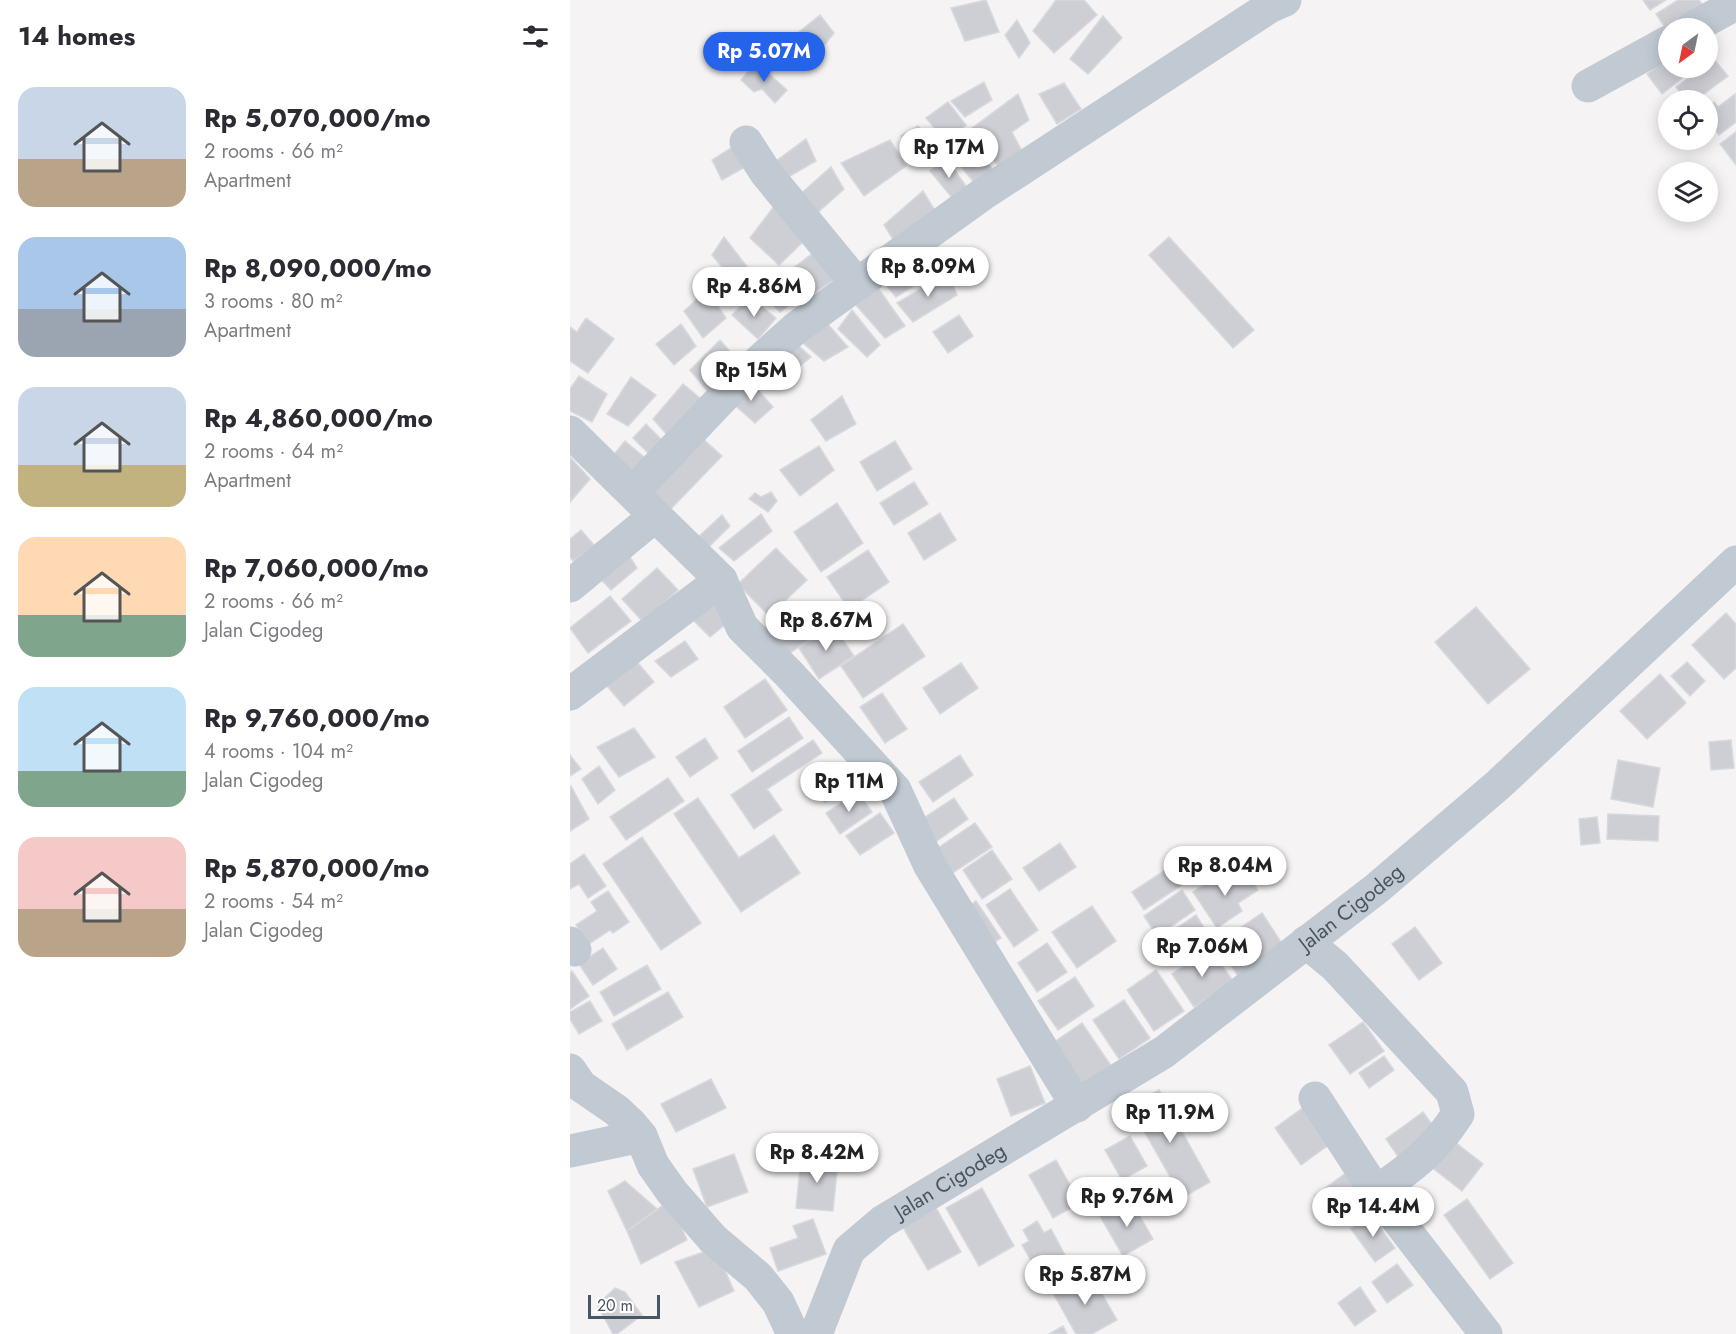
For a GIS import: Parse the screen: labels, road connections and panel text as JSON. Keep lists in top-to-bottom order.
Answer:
{
  "streets": {
    "street": ["Jalan Cigodeg"]
  },
  "scale_bar": "20 m",
  "north": "bottom left",
  "page": {
    "heading": "14 homes",
    "price": [
      "Rp 5.07M",
      "Rp 17M",
      "Rp 8.09M",
      "Rp 4.86M",
      "Rp 15M",
      "Rp 8.67M",
      "Rp 11M",
      "Rp 8.04M",
      "Rp 7.06M",
      "Rp 11.9M",
      "Rp 8.42M",
      "Rp 9.76M",
      "Rp 14.4M",
      "Rp 5.87M"
    ],
    "list": [
      {
        "name": "Rp 5,070,000/mo",
        "note": "2 rooms · 66 m² · Apartment"
      },
      {
        "name": "Rp 8,090,000/mo",
        "note": "3 rooms · 80 m² · Apartment"
      },
      {
        "name": "Rp 4,860,000/mo",
        "note": "2 rooms · 64 m² · Apartment"
      },
      {
        "name": "Rp 7,060,000/mo",
        "note": "2 rooms · 66 m² · Jalan Cigodeg"
      },
      {
        "name": "Rp 9,760,000/mo",
        "note": "4 rooms · 104 m² · Jalan Cigodeg"
      },
      {
        "name": "Rp 5,870,000/mo",
        "note": "2 rooms · 54 m² · Jalan Cigodeg"
      }
    ],
    "scale": "20 m"
  }
}
